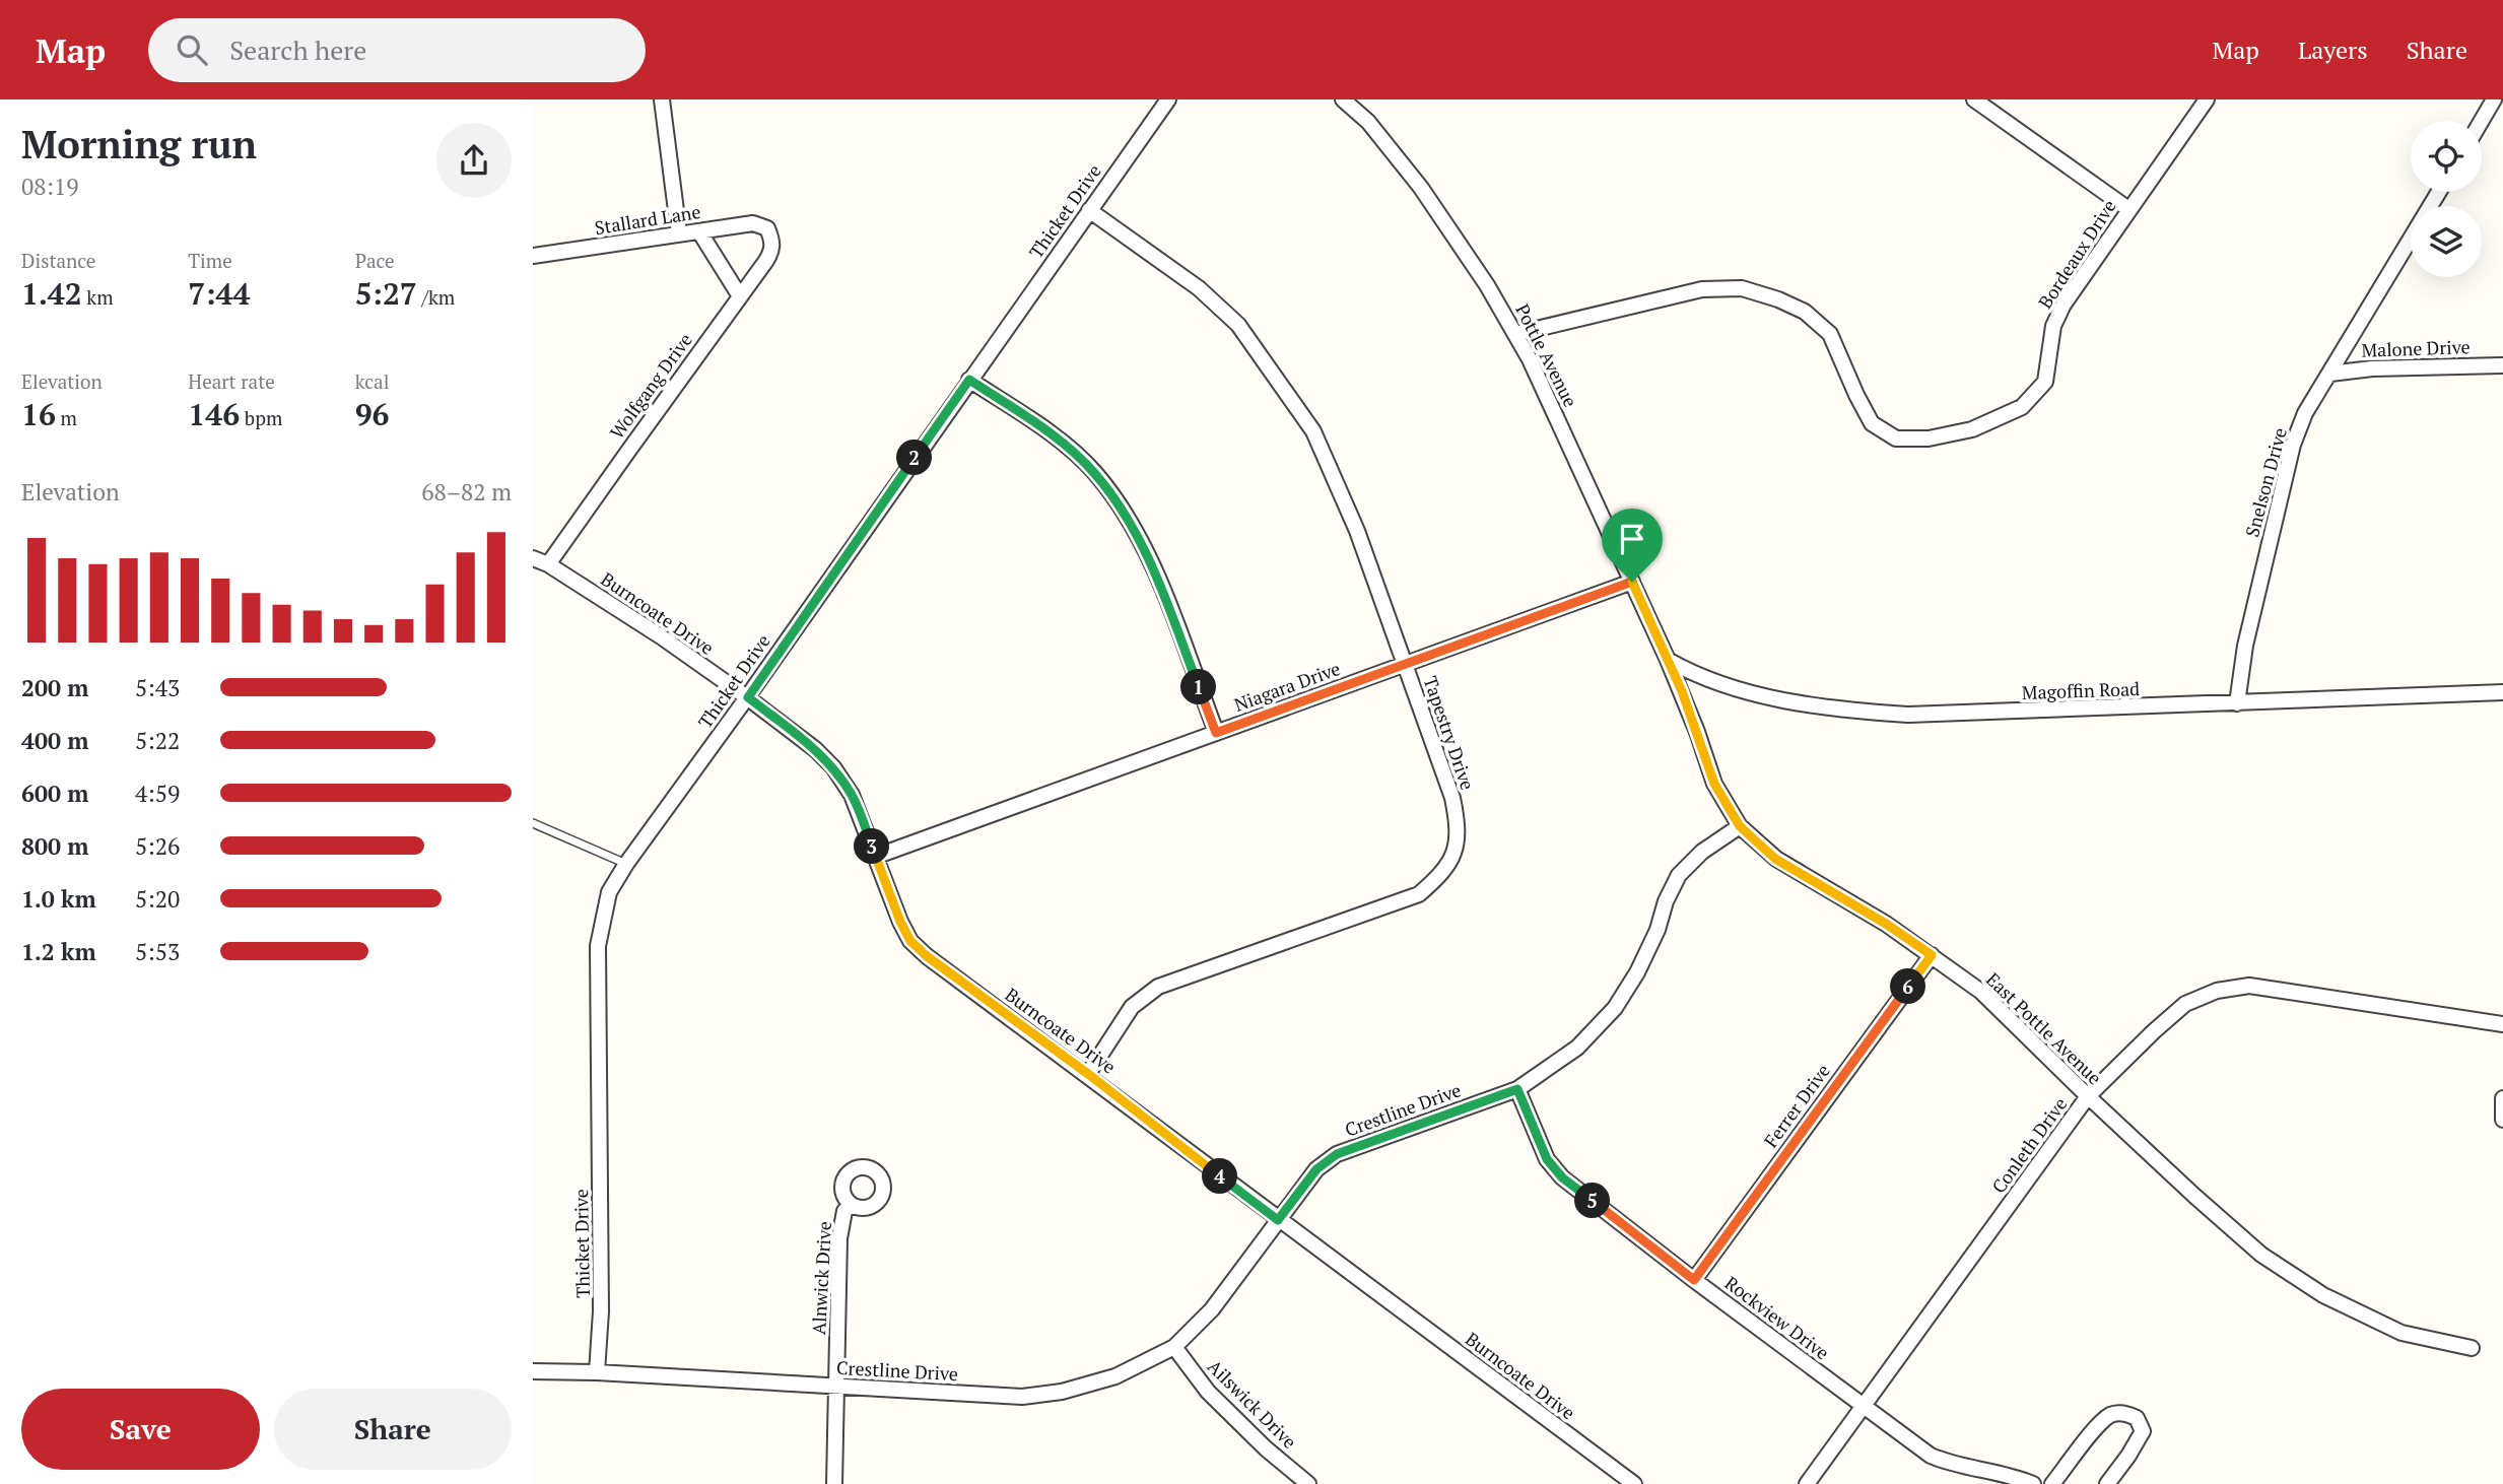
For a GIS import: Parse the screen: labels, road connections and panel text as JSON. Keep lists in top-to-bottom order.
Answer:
{
  "streets": {
    "street": [
      "Thicket Drive",
      "Stallard Lane",
      "Bordeaux Drive",
      "Malone Drive",
      "Pottle Avenue",
      "Wolfgang Drive",
      "Snelson Drive",
      "Burncoate Drive",
      "Niagara Drive",
      "Magoffin Road",
      "Tapestry Drive",
      "East Pottle Avenue",
      "Ferrer Drive",
      "Crestline Drive",
      "Conleth Drive",
      "Alnwick Drive",
      "Rockview Drive",
      "Ailswick Drive"
    ]
  },
  "crossings": [
    ["Thicket Drive", "Burncoate Drive"],
    ["Thicket Drive", "Tapestry Drive"],
    ["Thicket Drive", "Crestline Drive"],
    ["Stallard Lane", "Wolfgang Drive"],
    ["Bordeaux Drive", "Pottle Avenue"],
    ["Malone Drive", "Snelson Drive"],
    ["Pottle Avenue", "Niagara Drive"],
    ["Pottle Avenue", "Magoffin Road"],
    ["Pottle Avenue", "East Pottle Avenue"],
    ["Wolfgang Drive", "Burncoate Drive"],
    ["Snelson Drive", "Magoffin Road"],
    ["Burncoate Drive", "Niagara Drive"],
    ["Burncoate Drive", "Tapestry Drive"],
    ["Burncoate Drive", "Crestline Drive"],
    ["Niagara Drive", "Tapestry Drive"],
    ["Magoffin Road", "East Pottle Avenue"],
    ["East Pottle Avenue", "Ferrer Drive"],
    ["East Pottle Avenue", "Crestline Drive"],
    ["East Pottle Avenue", "Conleth Drive"],
    ["Ferrer Drive", "Rockview Drive"],
    ["Crestline Drive", "Alnwick Drive"],
    ["Crestline Drive", "Rockview Drive"],
    ["Crestline Drive", "Ailswick Drive"],
    ["Conleth Drive", "Rockview Drive"]
  ],
  "page": {
    "header": "Map",
    "search": "Search here",
    "nav": ["Map", "Layers", "Share"],
    "heading": ["Morning run", "08:19"],
    "stats": [
      ["Distance", "1.42 km"],
      ["Time", "7:44"],
      ["Pace", "5:27 /km"],
      ["Elevation", "16 m"],
      ["Heart rate", "146 bpm"],
      ["kcal", "96"]
    ],
    "pins": [
      "2",
      "1",
      "3",
      "6",
      "4",
      "5"
    ],
    "chart": ["Elevation", "68–82 m"],
    "list": [
      {
        "name": "200 m",
        "note": "5:43"
      },
      {
        "name": "400 m",
        "note": "5:22"
      },
      {
        "name": "600 m",
        "note": "4:59"
      },
      {
        "name": "800 m",
        "note": "5:26"
      },
      {
        "name": "1.0 km",
        "note": "5:20"
      },
      {
        "name": "1.2 km",
        "note": "5:53"
      }
    ],
    "buttons": ["Save", "Share"]
  }
}
